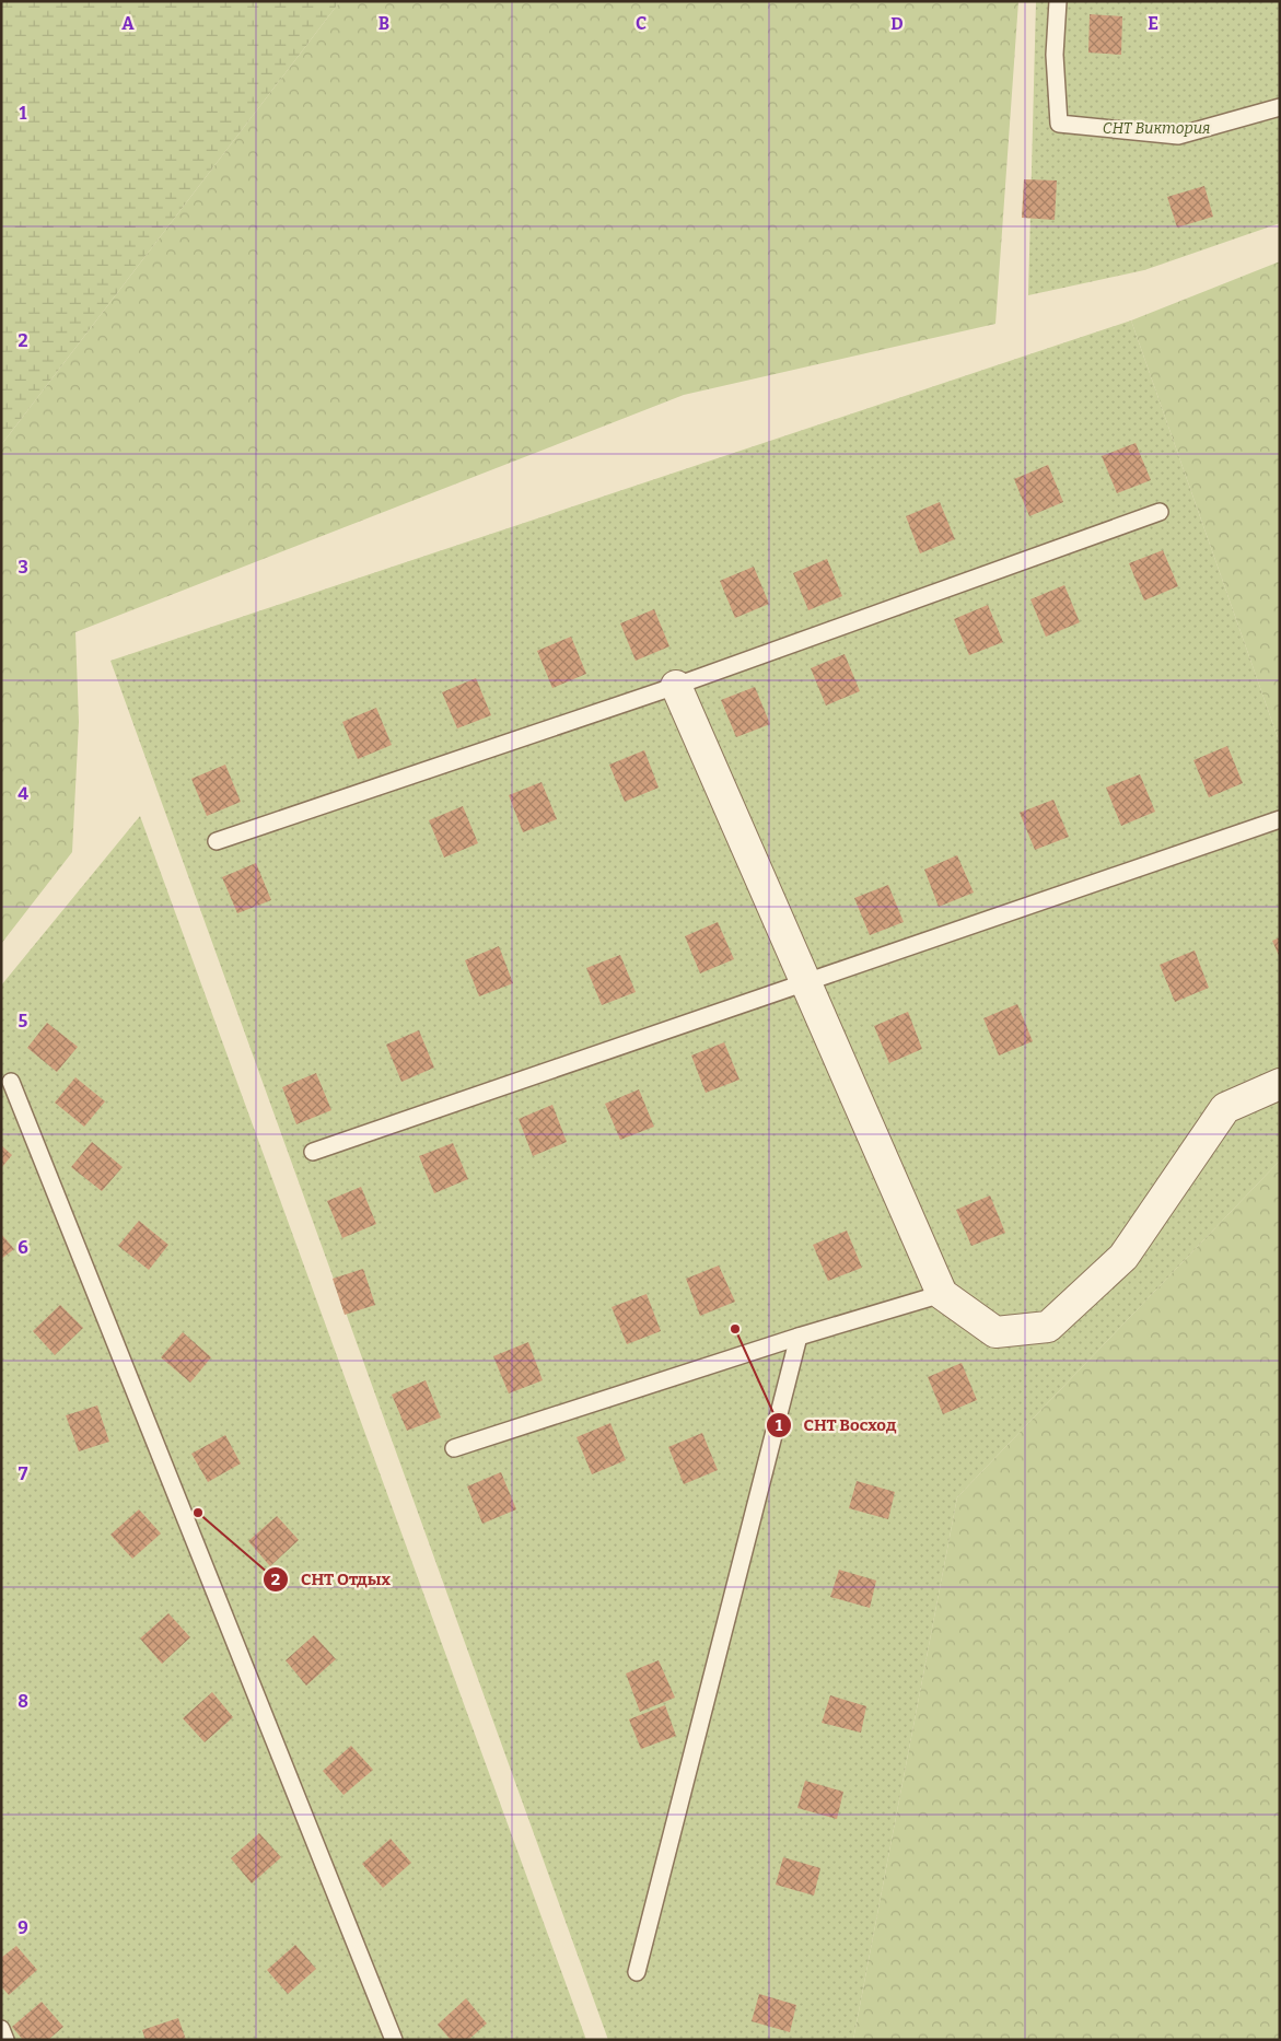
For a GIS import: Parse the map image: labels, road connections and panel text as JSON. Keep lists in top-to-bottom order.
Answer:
{
  "parks": ["СНТ Виктория"],
  "places": ["СНТ Восход", "СНТ Отдых"],
  "grid": {
    "columns": [
      "A",
      "B",
      "C",
      "D",
      "E"
    ],
    "rows": [
      "1",
      "2",
      "3",
      "4",
      "5",
      "6",
      "7",
      "8",
      "9"
    ]
  }
}
